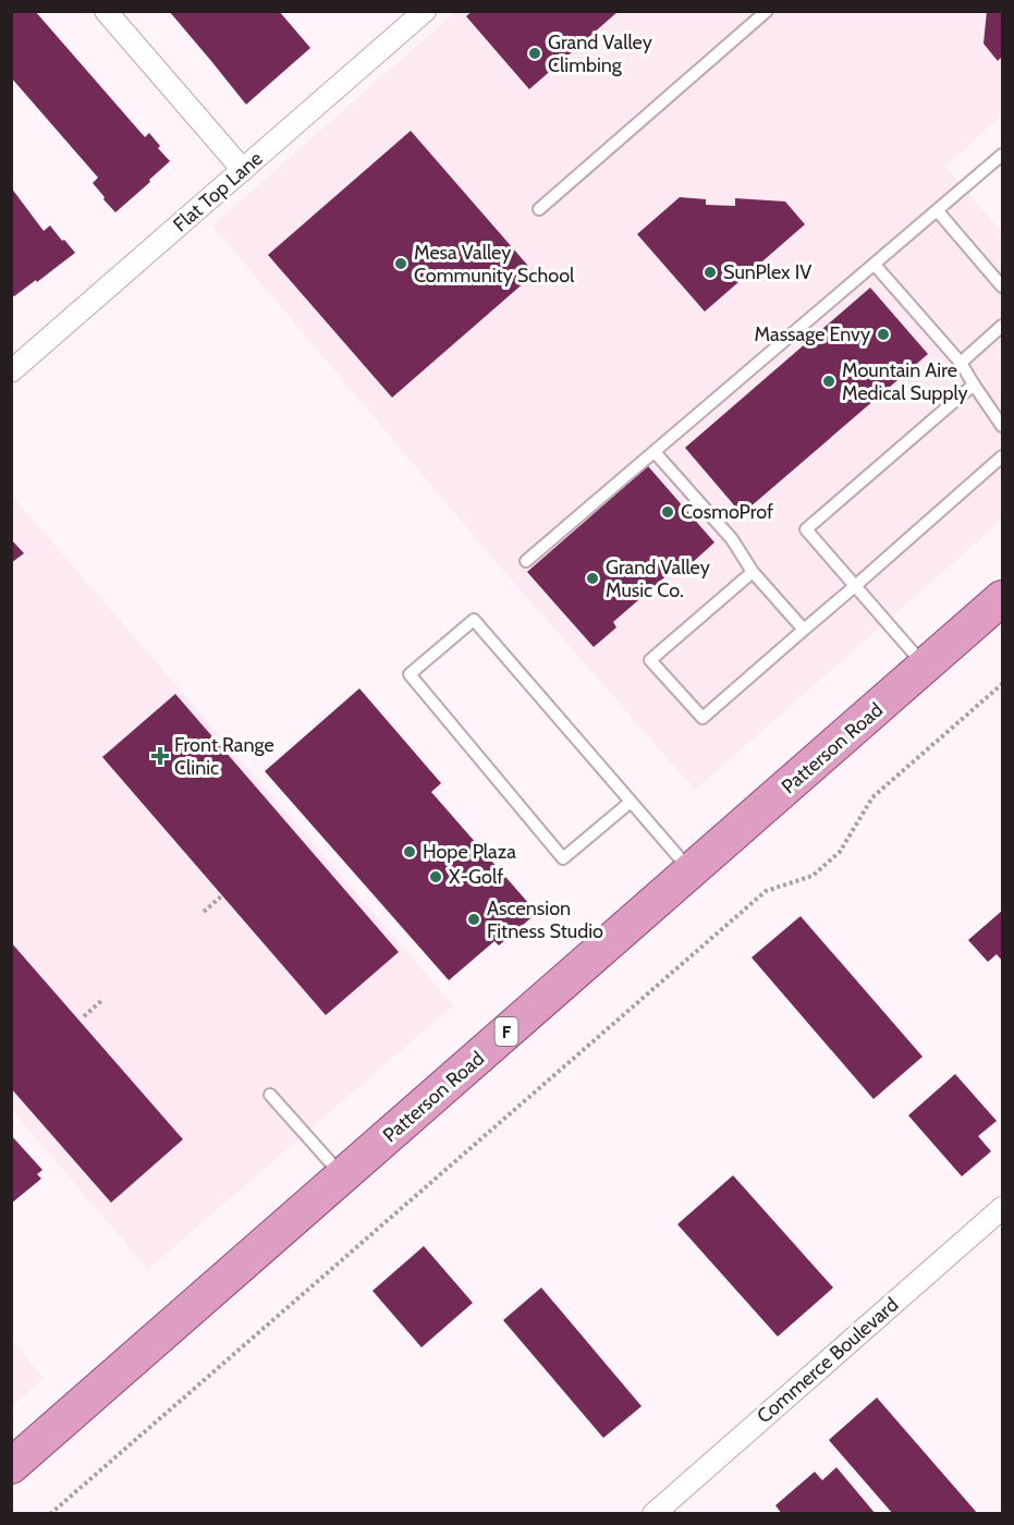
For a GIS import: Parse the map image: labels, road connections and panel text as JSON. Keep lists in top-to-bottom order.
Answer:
{
  "streets": {
    "main road": ["Patterson Road", "F"],
    "street": ["Flat Top Lane", "Commerce Boulevard"]
  },
  "places": {
    "other": [
      "Grand Valley Climbing",
      "Mesa Valley Community School",
      "SunPlex IV",
      "Massage Envy",
      "Mountain Aire Medical Supply",
      "CosmoProf",
      "Grand Valley Music Co.",
      "Hope Plaza",
      "X-Golf",
      "Ascension Fitness Studio"
    ],
    "health": ["Front Range Clinic"]
  }
}
